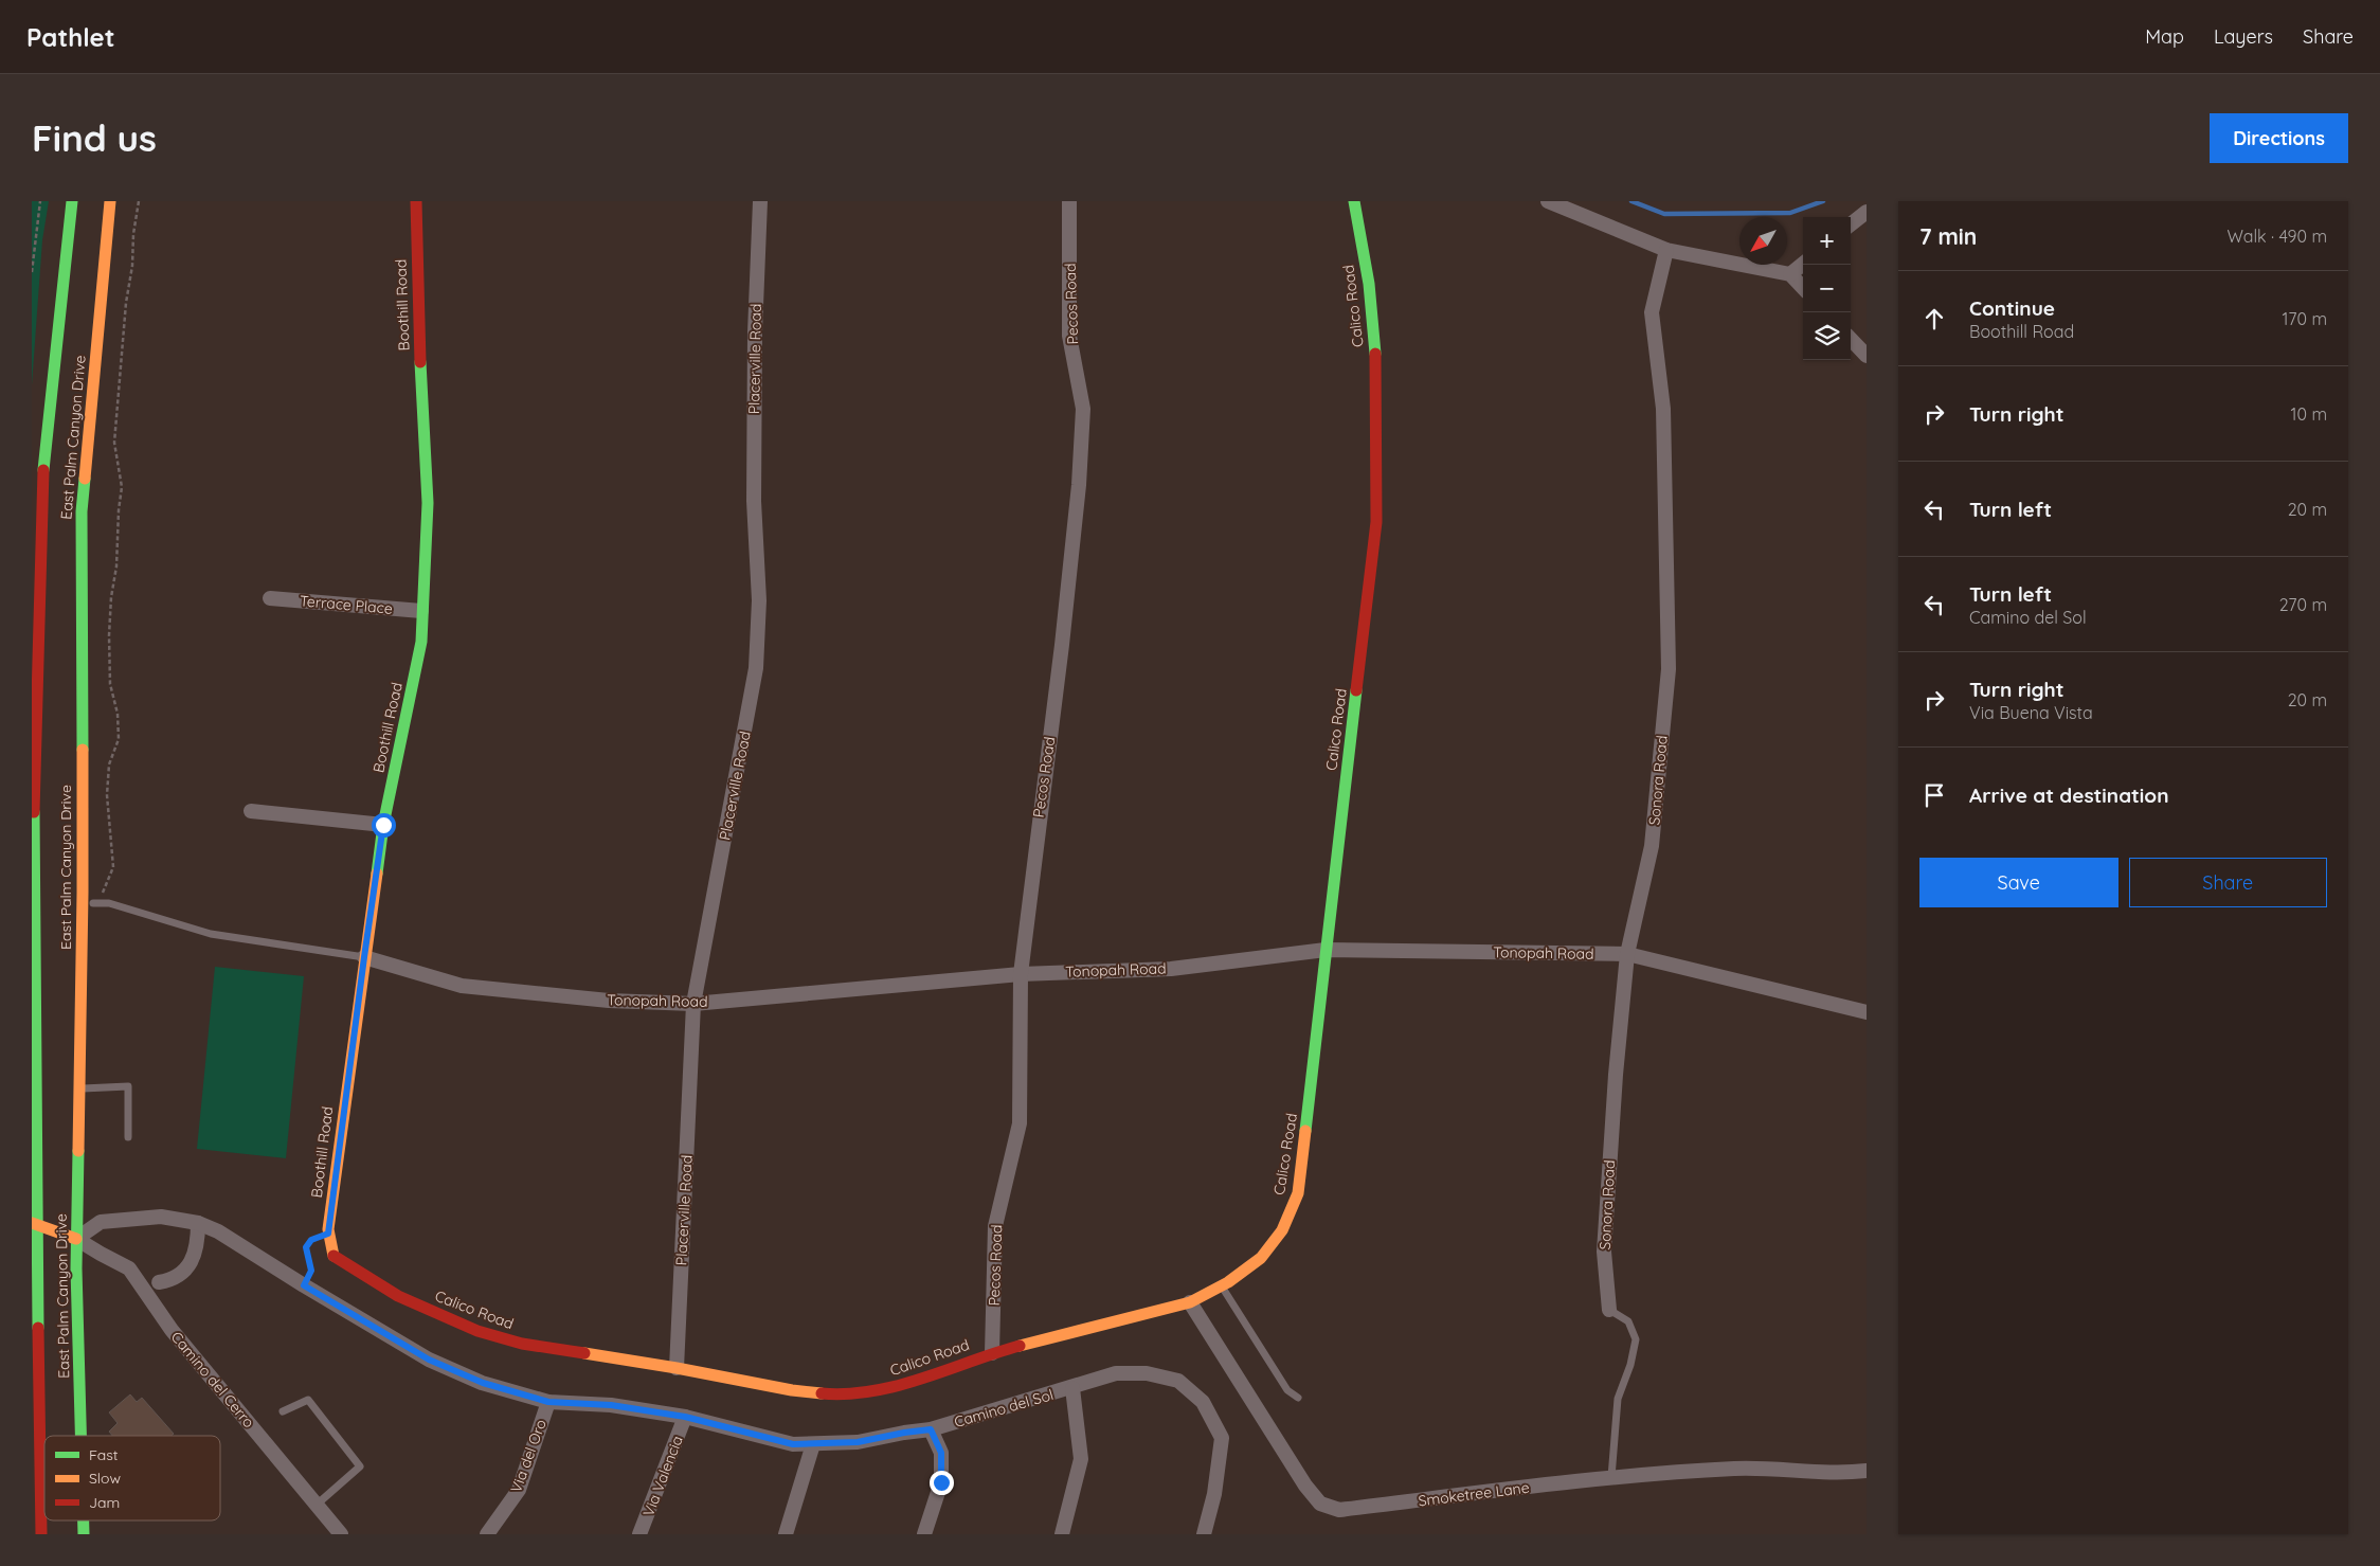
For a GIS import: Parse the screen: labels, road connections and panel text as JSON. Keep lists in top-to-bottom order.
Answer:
{
  "streets": {
    "street": [
      "Pecos Road",
      "Boothill Road",
      "Calico Road",
      "Placerville Road",
      "East Palm Canyon Drive",
      "Terrace Place",
      "Sonora Road",
      "Tonopah Road",
      "Camino del Cerro",
      "Camino del Sol",
      "Via del Oro",
      "Via Valencia",
      "Smoketree Lane"
    ]
  },
  "crossings": [
    ["Pecos Road", "Calico Road"],
    ["Pecos Road", "Tonopah Road"],
    ["Boothill Road", "Calico Road"],
    ["Boothill Road", "Terrace Place"],
    ["Boothill Road", "Tonopah Road"],
    ["Calico Road", "Placerville Road"],
    ["Calico Road", "Tonopah Road"],
    ["Calico Road", "Smoketree Lane"],
    ["Placerville Road", "Tonopah Road"],
    ["East Palm Canyon Drive", "Camino del Sol"],
    ["Sonora Road", "Tonopah Road"],
    ["Camino del Sol", "Via del Oro"],
    ["Camino del Sol", "Via Valencia"]
  ],
  "legend": ["Fast", "Slow", "Jam"],
  "north": "bottom left",
  "page": {
    "header": "Pathlet",
    "nav": ["Map", "Layers", "Share"],
    "buttons": [
      "Directions",
      ["Save", "Share"]
    ],
    "title": "Find us",
    "heading": ["7 min", "Walk · 490 m"],
    "map_buttons": ["+", "−"],
    "list": [
      ["Continue", "Boothill Road", "170 m"],
      ["Turn right", "10 m"],
      ["Turn left", "20 m"],
      ["Turn left", "Camino del Sol", "270 m"],
      ["Turn right", "Via Buena Vista", "20 m"],
      "Arrive at destination"
    ]
  }
}
